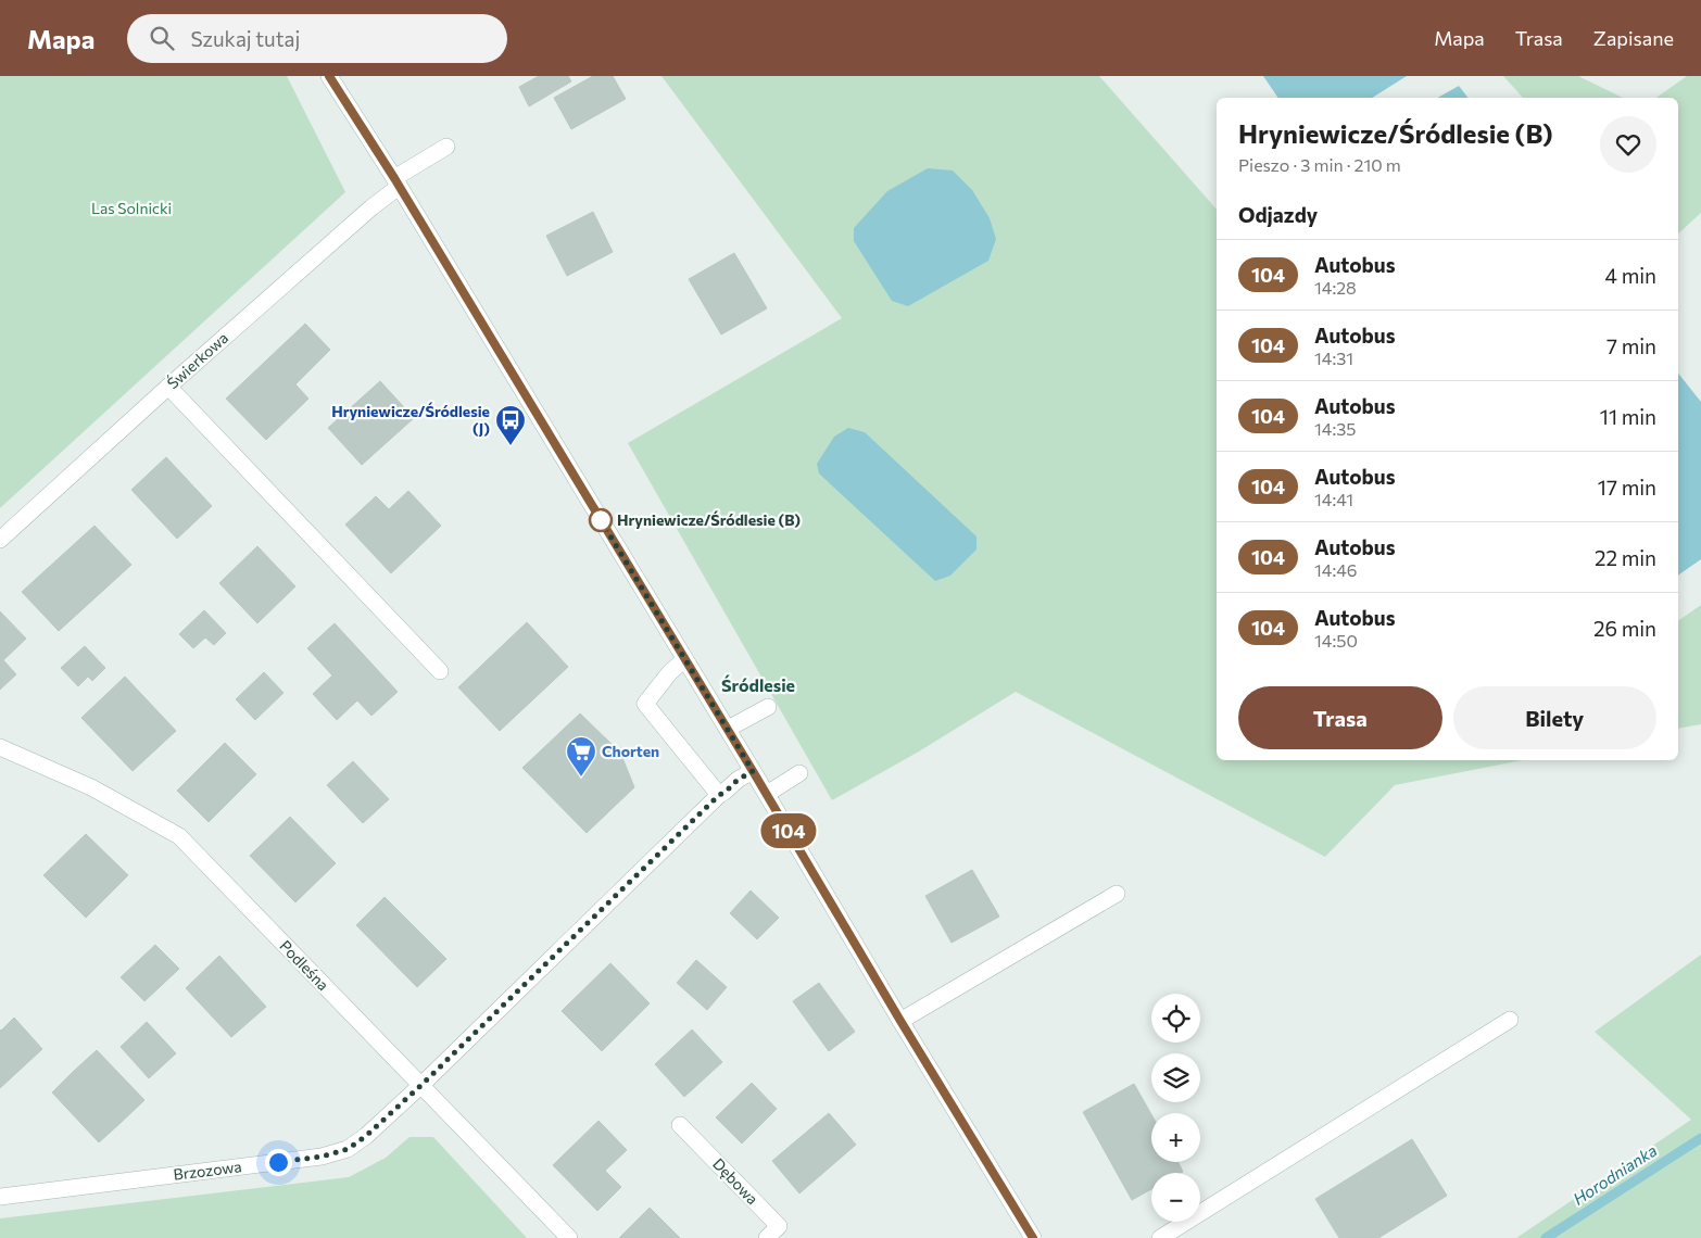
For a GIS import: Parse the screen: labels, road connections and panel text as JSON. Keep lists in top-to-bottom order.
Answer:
{
  "streets": {
    "street": [
      "Świerkowa",
      "Podleśna",
      "Brzozowa",
      "Dębowa"
    ]
  },
  "crossings": [
    ["Podleśna", "Brzozowa"]
  ],
  "districts": ["Śródlesie"],
  "water": ["Horodnianka"],
  "parks": ["Las Solnicki"],
  "places": {
    "bus stop": ["Hryniewicze/Śródlesie (J)"],
    "other": ["Hryniewicze/Śródlesie (B)"],
    "supermarket": ["Chorten"]
  },
  "lines": ["bus line 104"],
  "page": {
    "header": "Mapa",
    "search": "Szukaj tutaj",
    "nav": ["Mapa", "Trasa", "Zapisane"],
    "on_map": "104",
    "heading": [
      ["Hryniewicze/Śródlesie (B)", "Pieszo · 3 min · 210 m"],
      "Odjazdy"
    ],
    "list": [
      {
        "mark": "104",
        "name": "Autobus",
        "note": "14:28",
        "value": "4 min"
      },
      {
        "mark": "104",
        "name": "Autobus",
        "note": "14:31",
        "value": "7 min"
      },
      {
        "mark": "104",
        "name": "Autobus",
        "note": "14:35",
        "value": "11 min"
      },
      {
        "mark": "104",
        "name": "Autobus",
        "note": "14:41",
        "value": "17 min"
      },
      {
        "mark": "104",
        "name": "Autobus",
        "note": "14:46",
        "value": "22 min"
      },
      {
        "mark": "104",
        "name": "Autobus",
        "note": "14:50",
        "value": "26 min"
      }
    ],
    "buttons": ["Trasa", "Bilety"],
    "map_buttons": ["+", "−"]
  }
}
